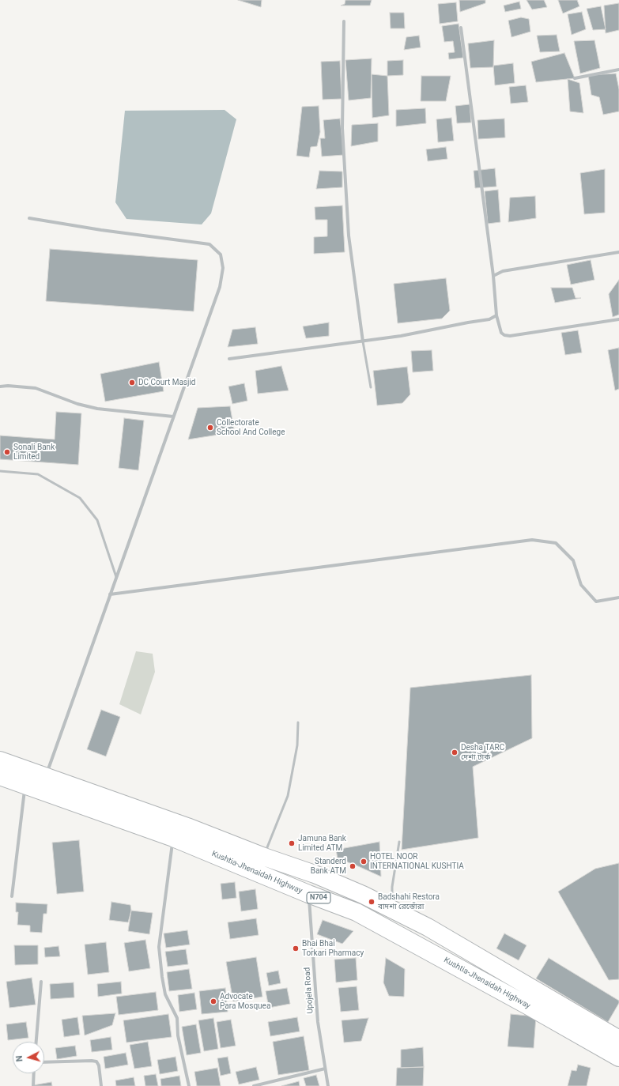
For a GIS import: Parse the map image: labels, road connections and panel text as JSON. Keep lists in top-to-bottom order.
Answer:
{
  "streets": {
    "highway": ["Kushtia-Jhenaidah Highway", "N704"],
    "street": ["Upojela Road"]
  },
  "crossings": [
    ["Kushtia-Jhenaidah Highway", "Upojela Road"]
  ],
  "places": [
    "DC Court Masjid",
    "Collectorate School And College",
    "Sonali Bank Limited",
    "Desha TARC দেশা টার্ক",
    "Jamuna Bank Limited ATM",
    "HOTEL NOOR INTERNATIONAL KUSHTIA",
    "Standerd Bank ATM",
    "Badshahi Restora বাদশা রেস্তোঁরা",
    "Bhai Bhai Torkari Pharmacy",
    "Advocate Para Mosquea"
  ],
  "north": "left"
}
